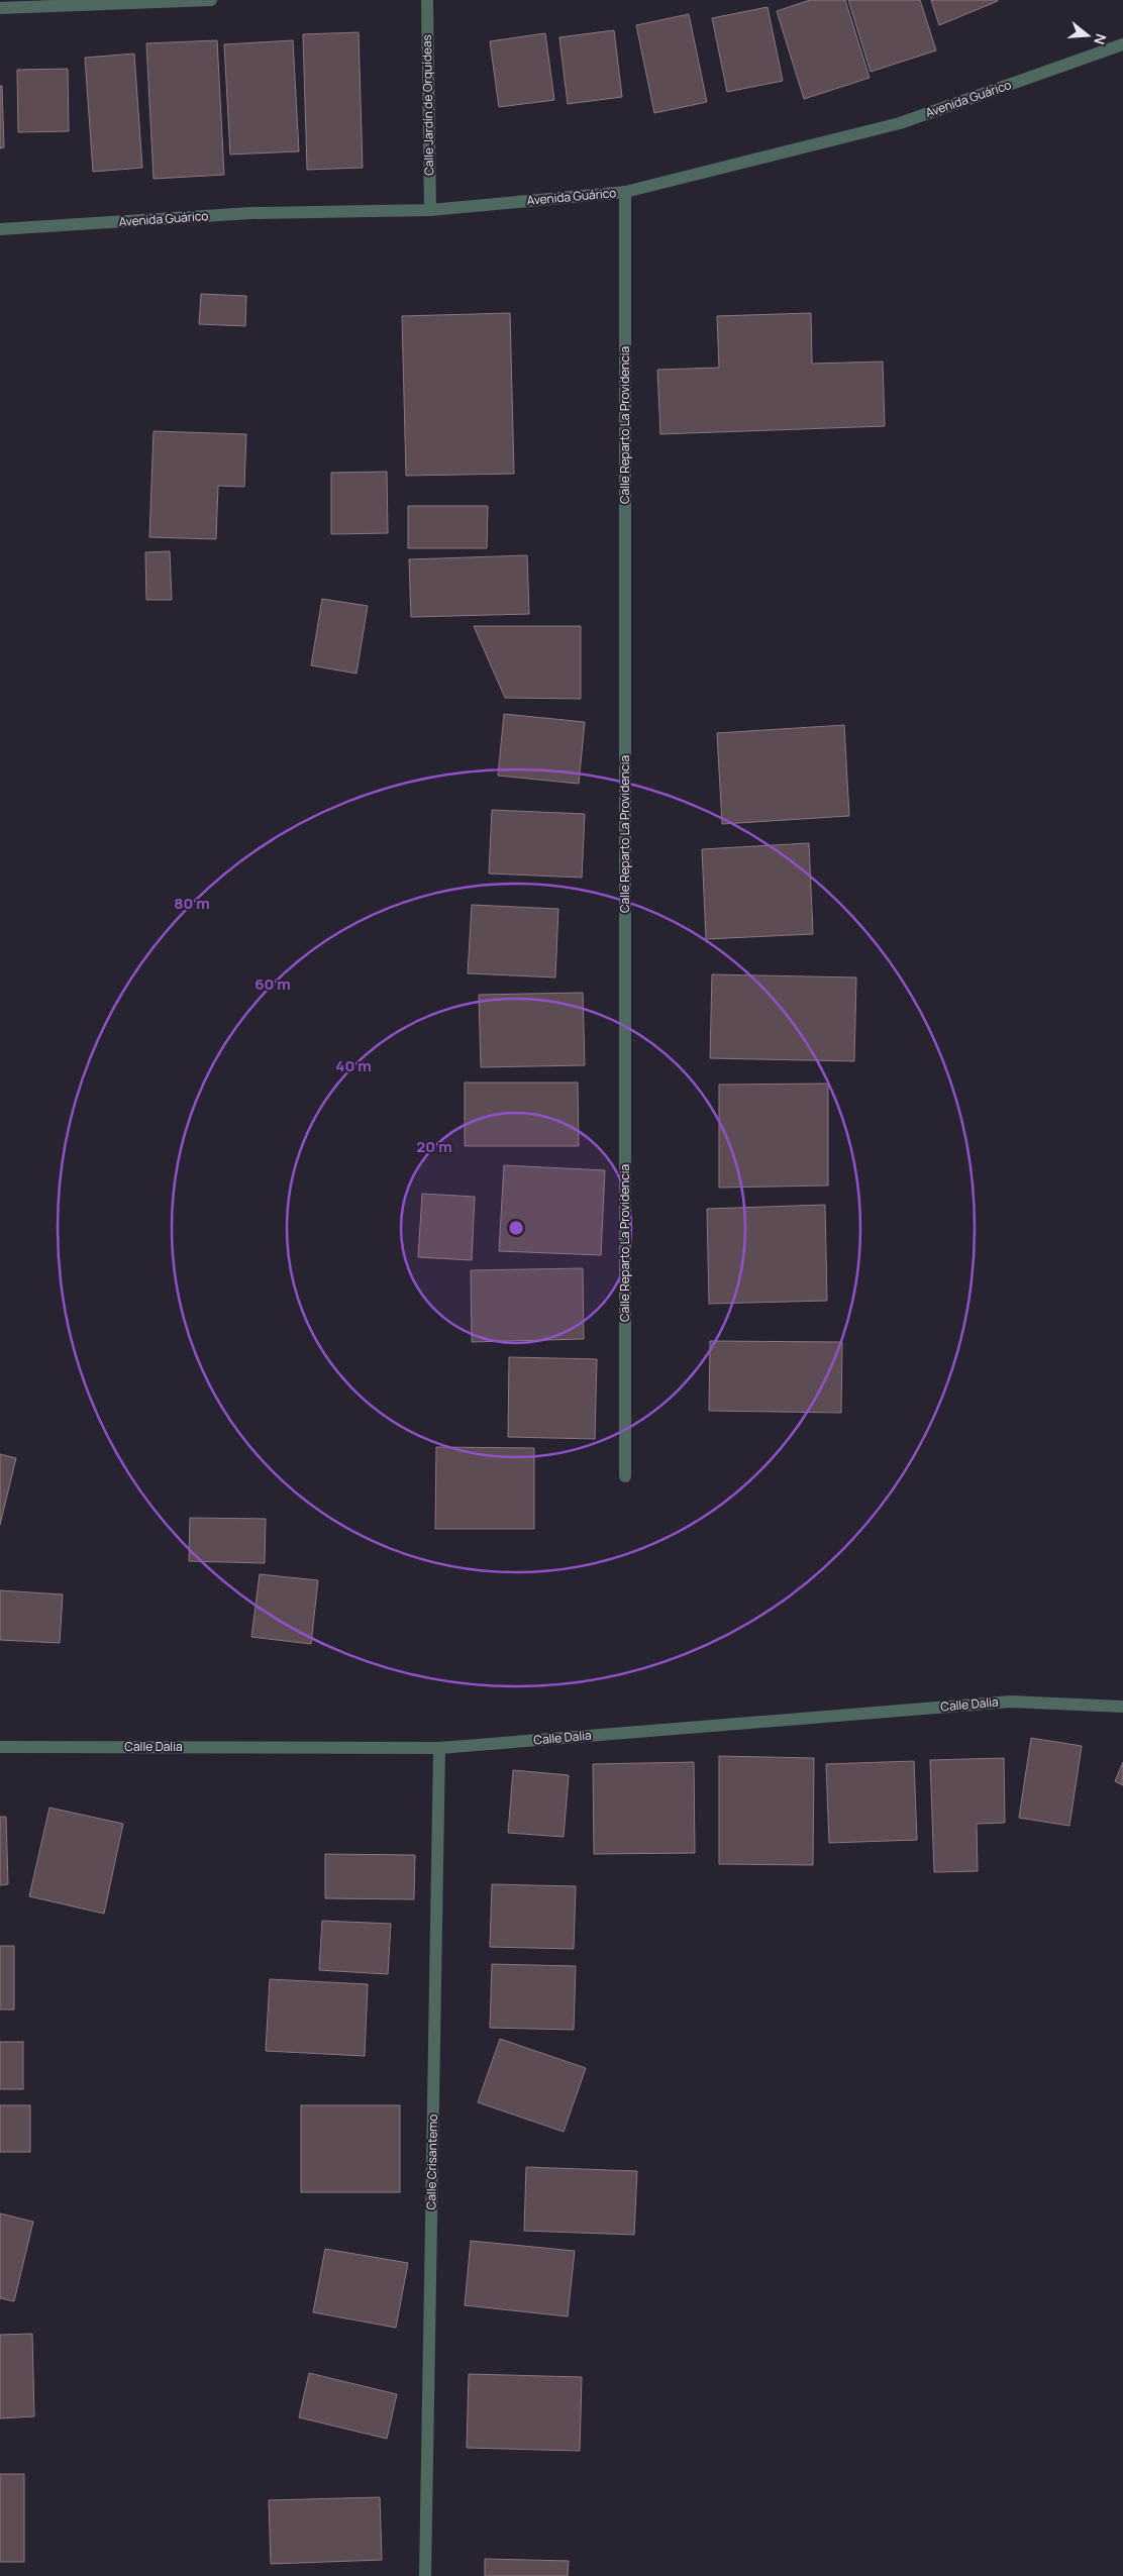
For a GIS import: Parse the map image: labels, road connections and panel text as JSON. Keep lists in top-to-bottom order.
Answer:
{
  "streets": {
    "street": [
      "Avenida Guárico",
      "Calle Jardín de Orquídeas",
      "Calle Reparto La Providencia",
      "Calle Dalia",
      "Calle Crisantemo"
    ]
  },
  "crossings": [
    ["Avenida Guárico", "Calle Jardín de Orquídeas"],
    ["Avenida Guárico", "Calle Reparto La Providencia"],
    ["Calle Dalia", "Calle Crisantemo"]
  ],
  "north": "right",
  "rings": [
    "80 m",
    "60 m",
    "40 m",
    "20 m"
  ]
}
